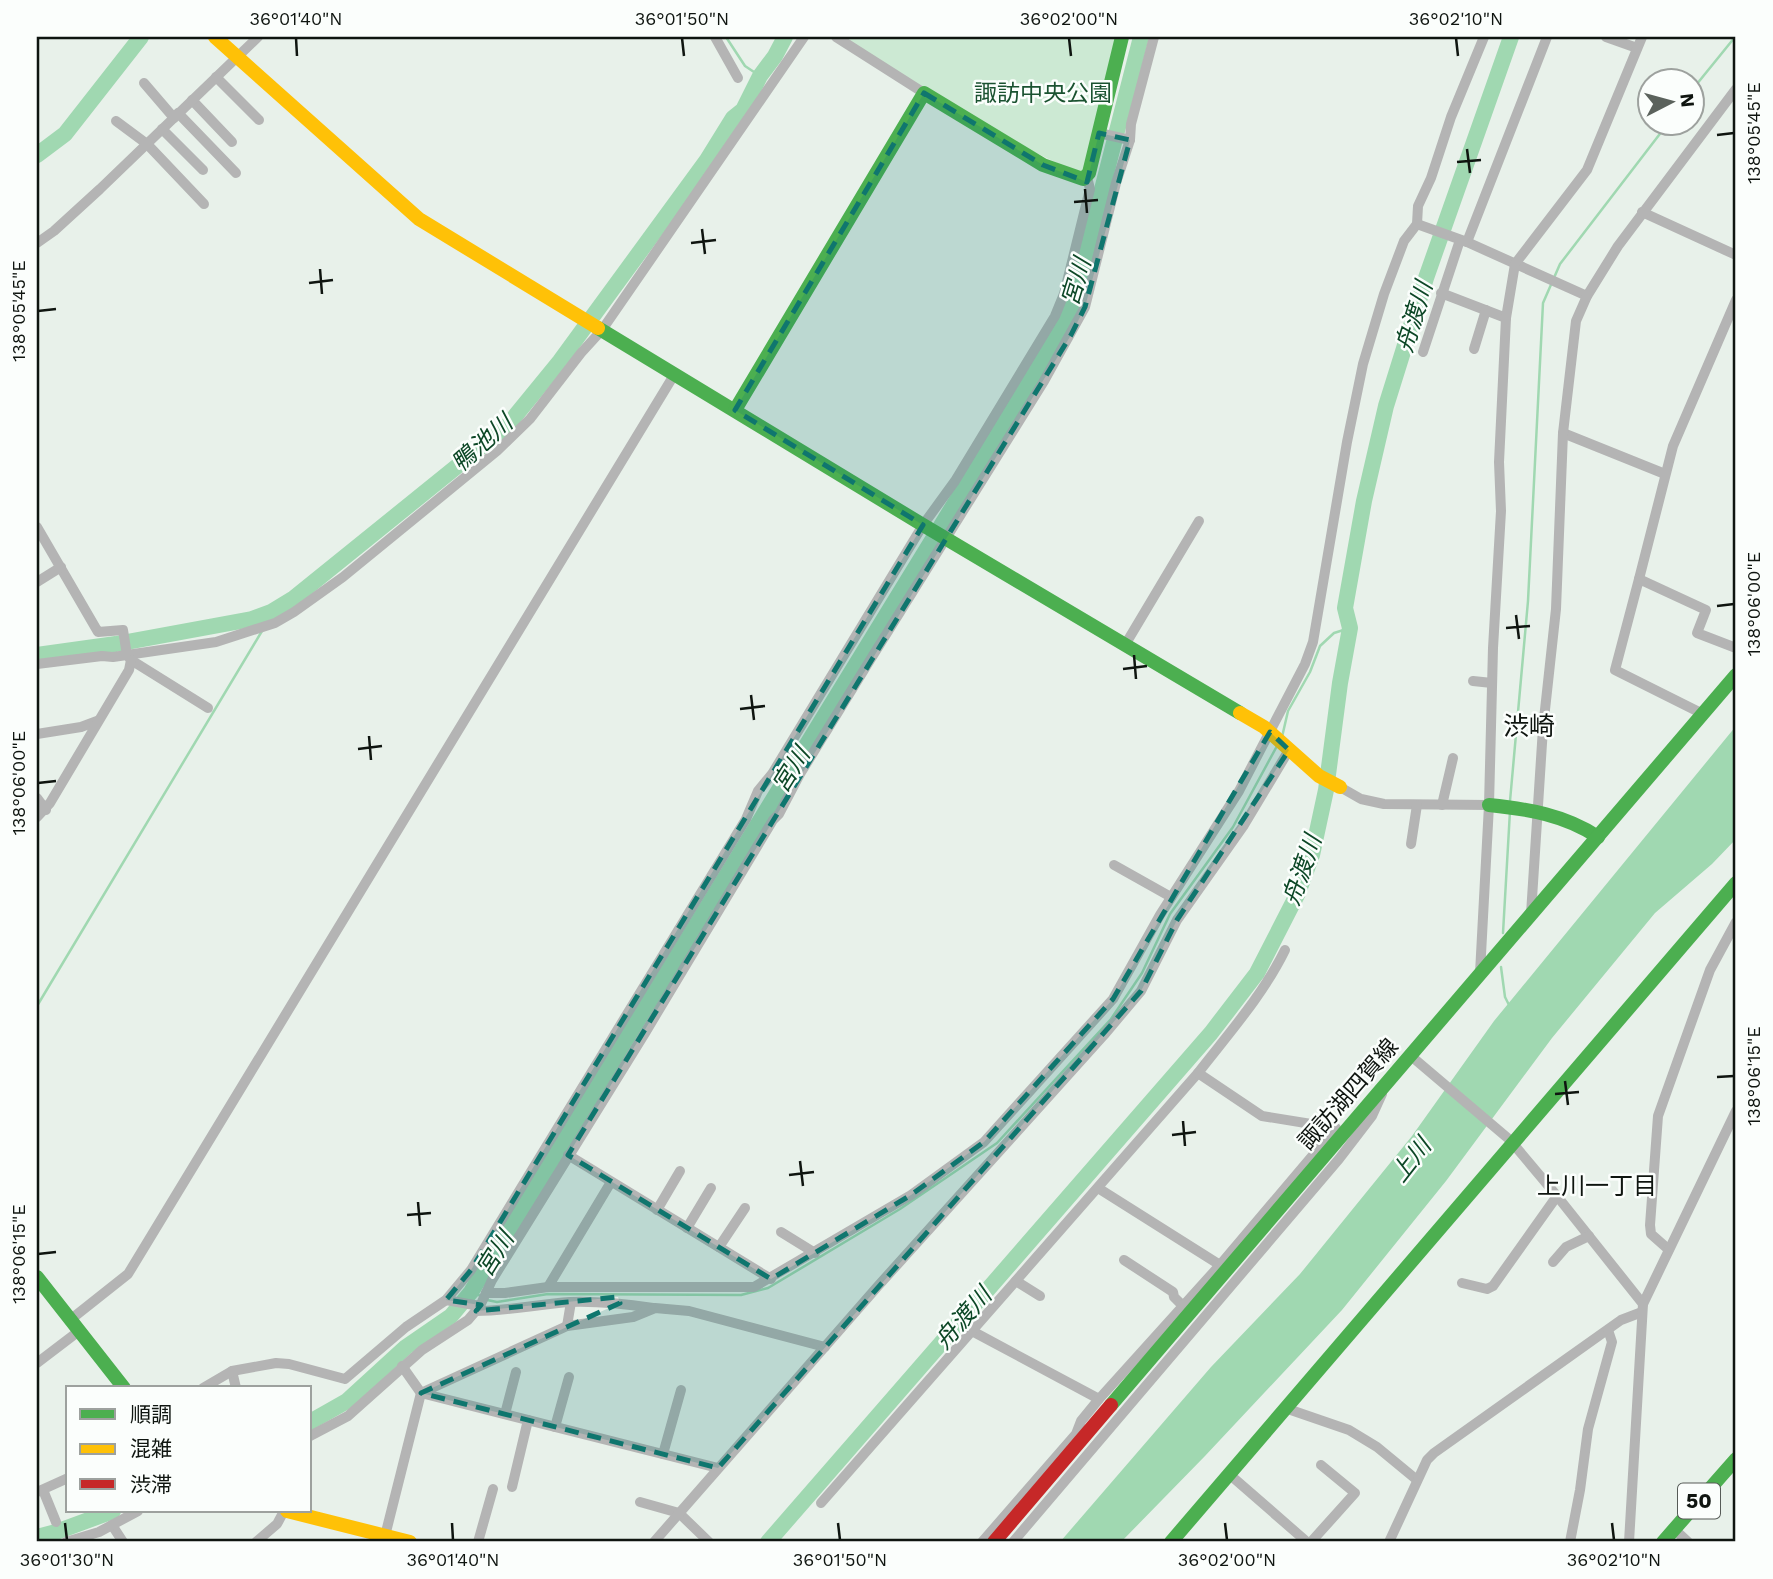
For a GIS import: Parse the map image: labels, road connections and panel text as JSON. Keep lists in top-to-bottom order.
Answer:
{
  "streets": {
    "street": ["諏訪湖四賀線", "50"]
  },
  "districts": ["渋崎", "上川一丁目"],
  "water": [
    "宮川",
    "舟渡川",
    "鴨池川",
    "上川"
  ],
  "parks": ["諏訪中央公園"],
  "legend": ["順調", "混雑", "渋滞"],
  "north": "right",
  "coordinates": [
    "36°01'40\"N",
    "36°01'50\"N",
    "36°02'00\"N",
    "36°02'10\"N",
    "138°05'45\"E",
    "138°06'00\"E",
    "138°06'15\"E",
    "36°01'30\"N"
  ]
}
